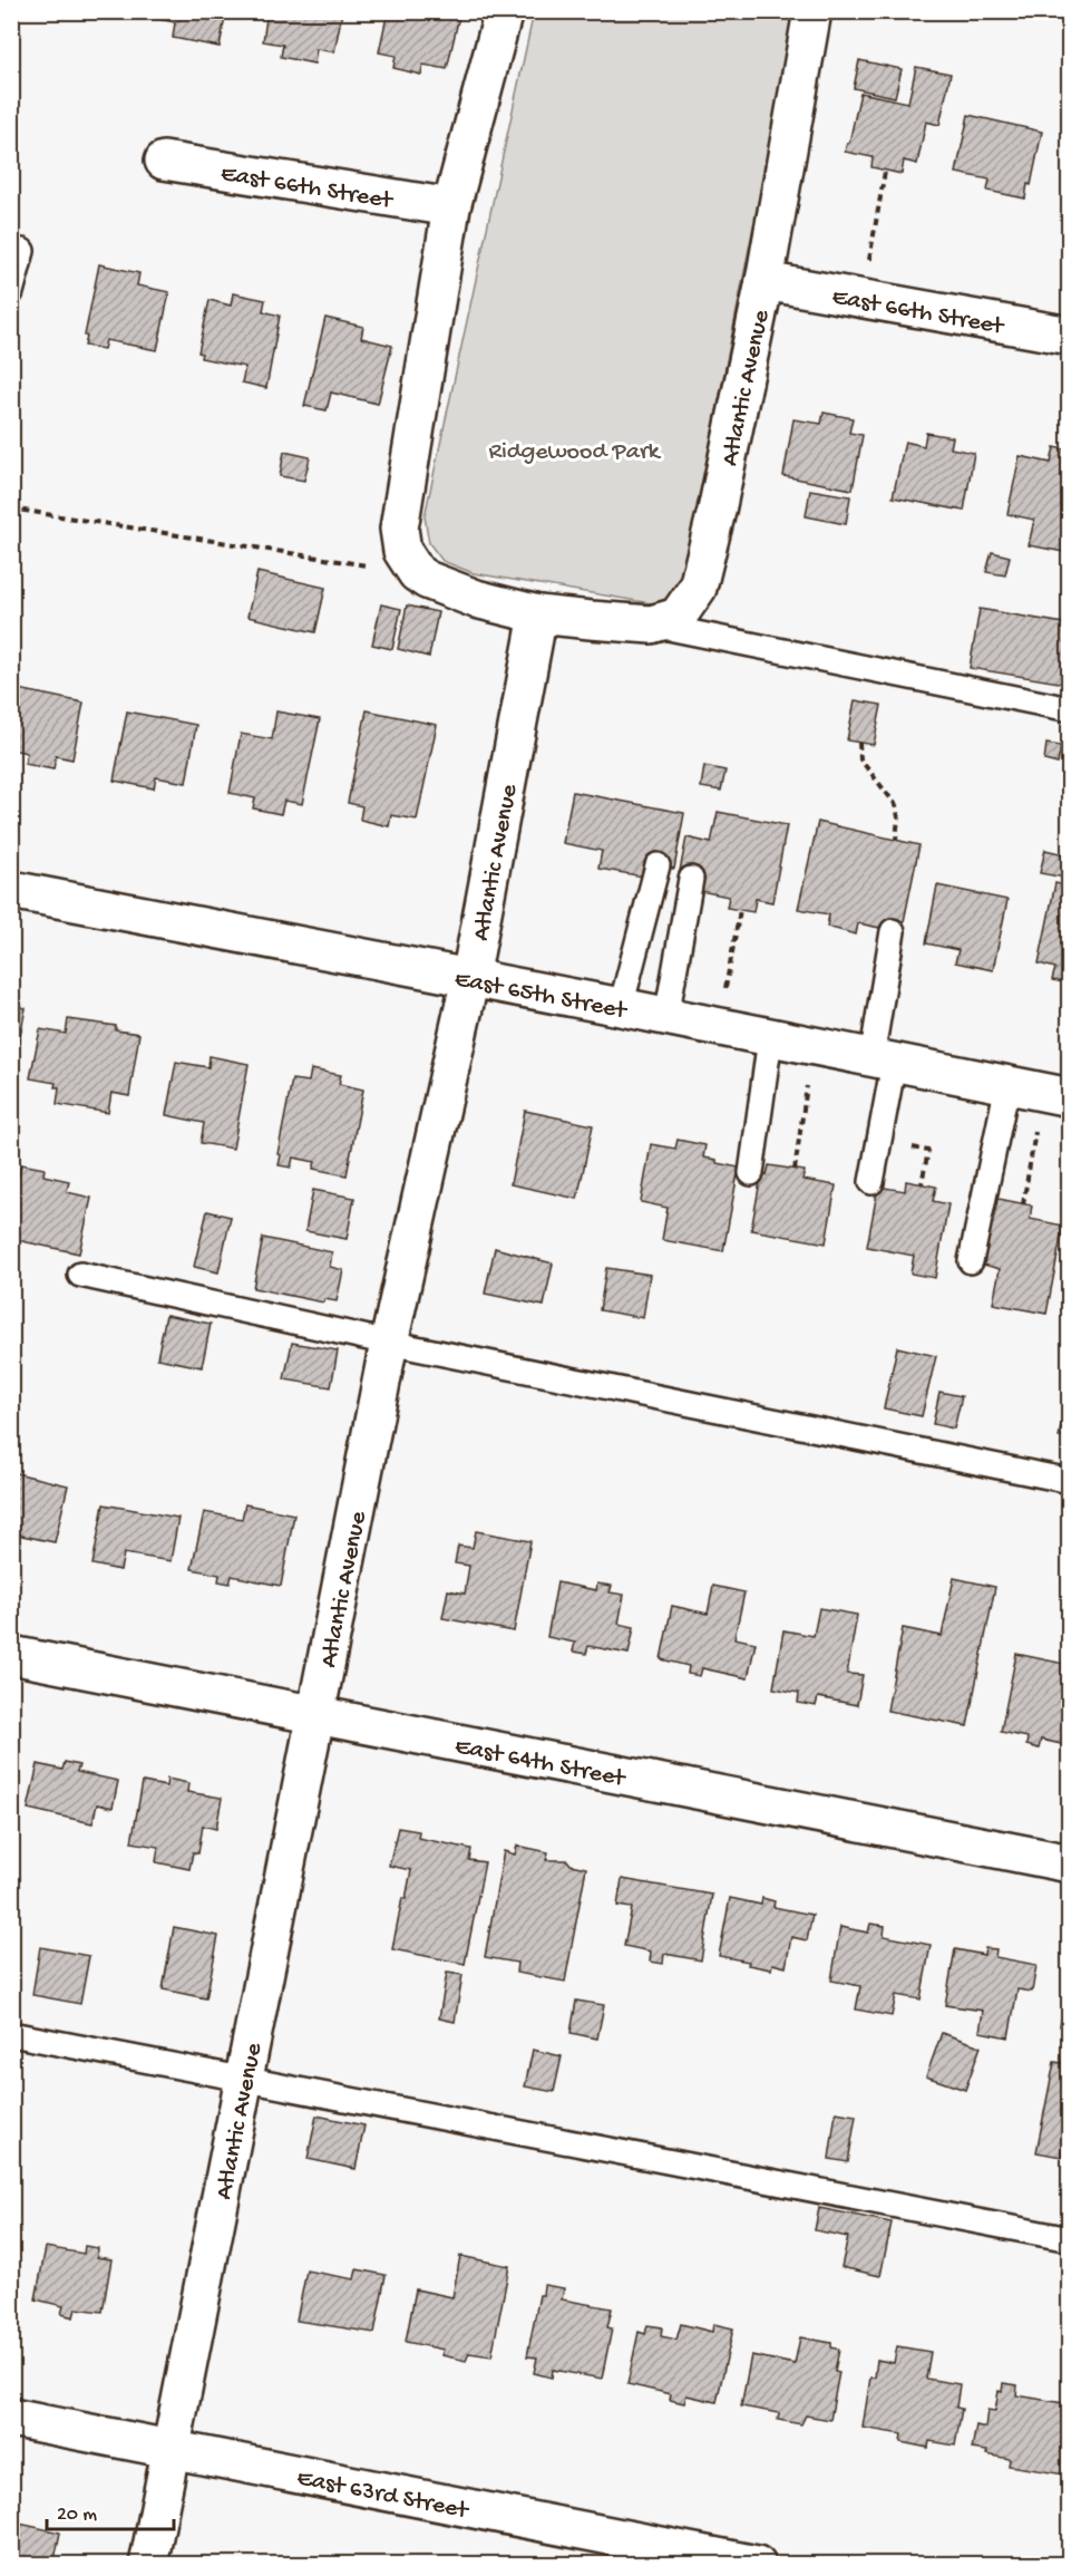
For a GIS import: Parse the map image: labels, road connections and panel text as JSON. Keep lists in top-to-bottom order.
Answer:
{
  "streets": {
    "street": [
      "East 66th Street",
      "Atlantic Avenue",
      "East 65th Street",
      "East 64th Street",
      "East 63rd Street"
    ]
  },
  "crossings": [
    ["East 66th Street", "Atlantic Avenue"],
    ["Atlantic Avenue", "East 65th Street"],
    ["Atlantic Avenue", "East 64th Street"],
    ["Atlantic Avenue", "East 63rd Street"]
  ],
  "parks": ["Ridgewood Park"],
  "scale_bar": "20 m"
}
